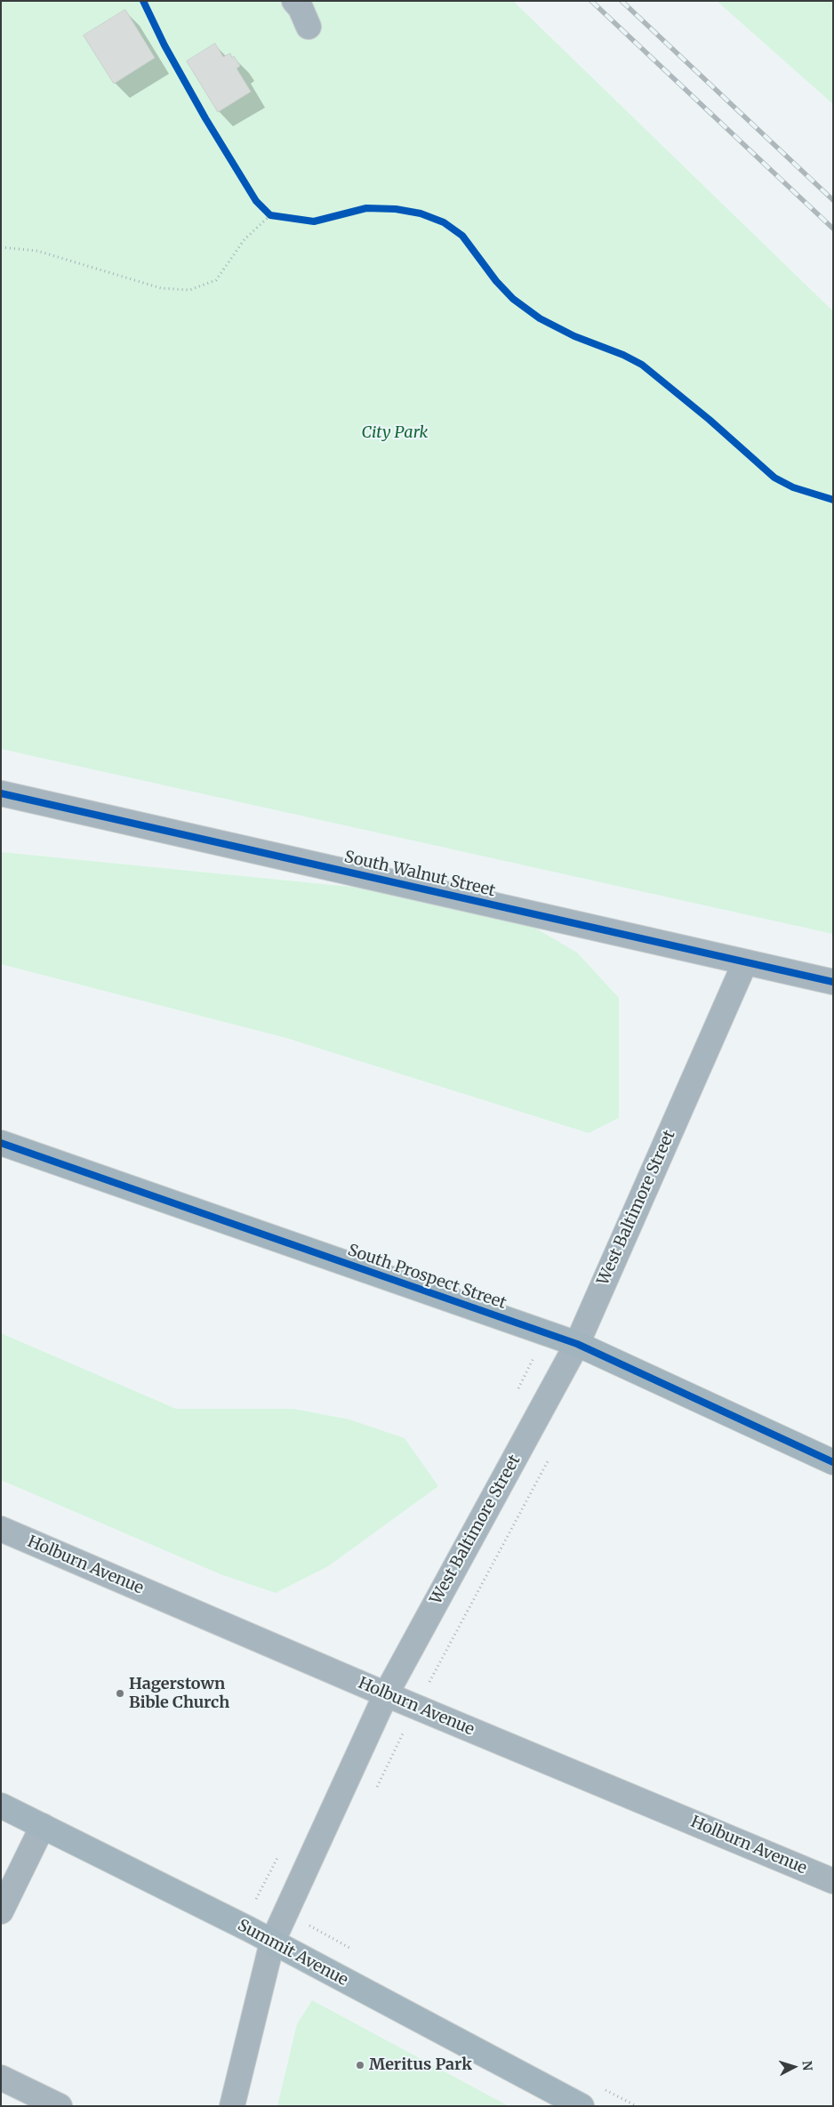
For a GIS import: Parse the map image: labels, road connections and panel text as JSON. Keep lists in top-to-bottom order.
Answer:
{
  "streets": {
    "main road": ["South Prospect Street", "Summit Avenue"],
    "street": ["South Walnut Street", "West Baltimore Street", "Holburn Avenue"]
  },
  "crossings": [
    ["South Walnut Street", "West Baltimore Street"],
    ["West Baltimore Street", "South Prospect Street"],
    ["West Baltimore Street", "Holburn Avenue"],
    ["West Baltimore Street", "Summit Avenue"]
  ],
  "parks": ["City Park"],
  "places": ["Hagerstown Bible Church", "Meritus Park"],
  "north": "right"
}
